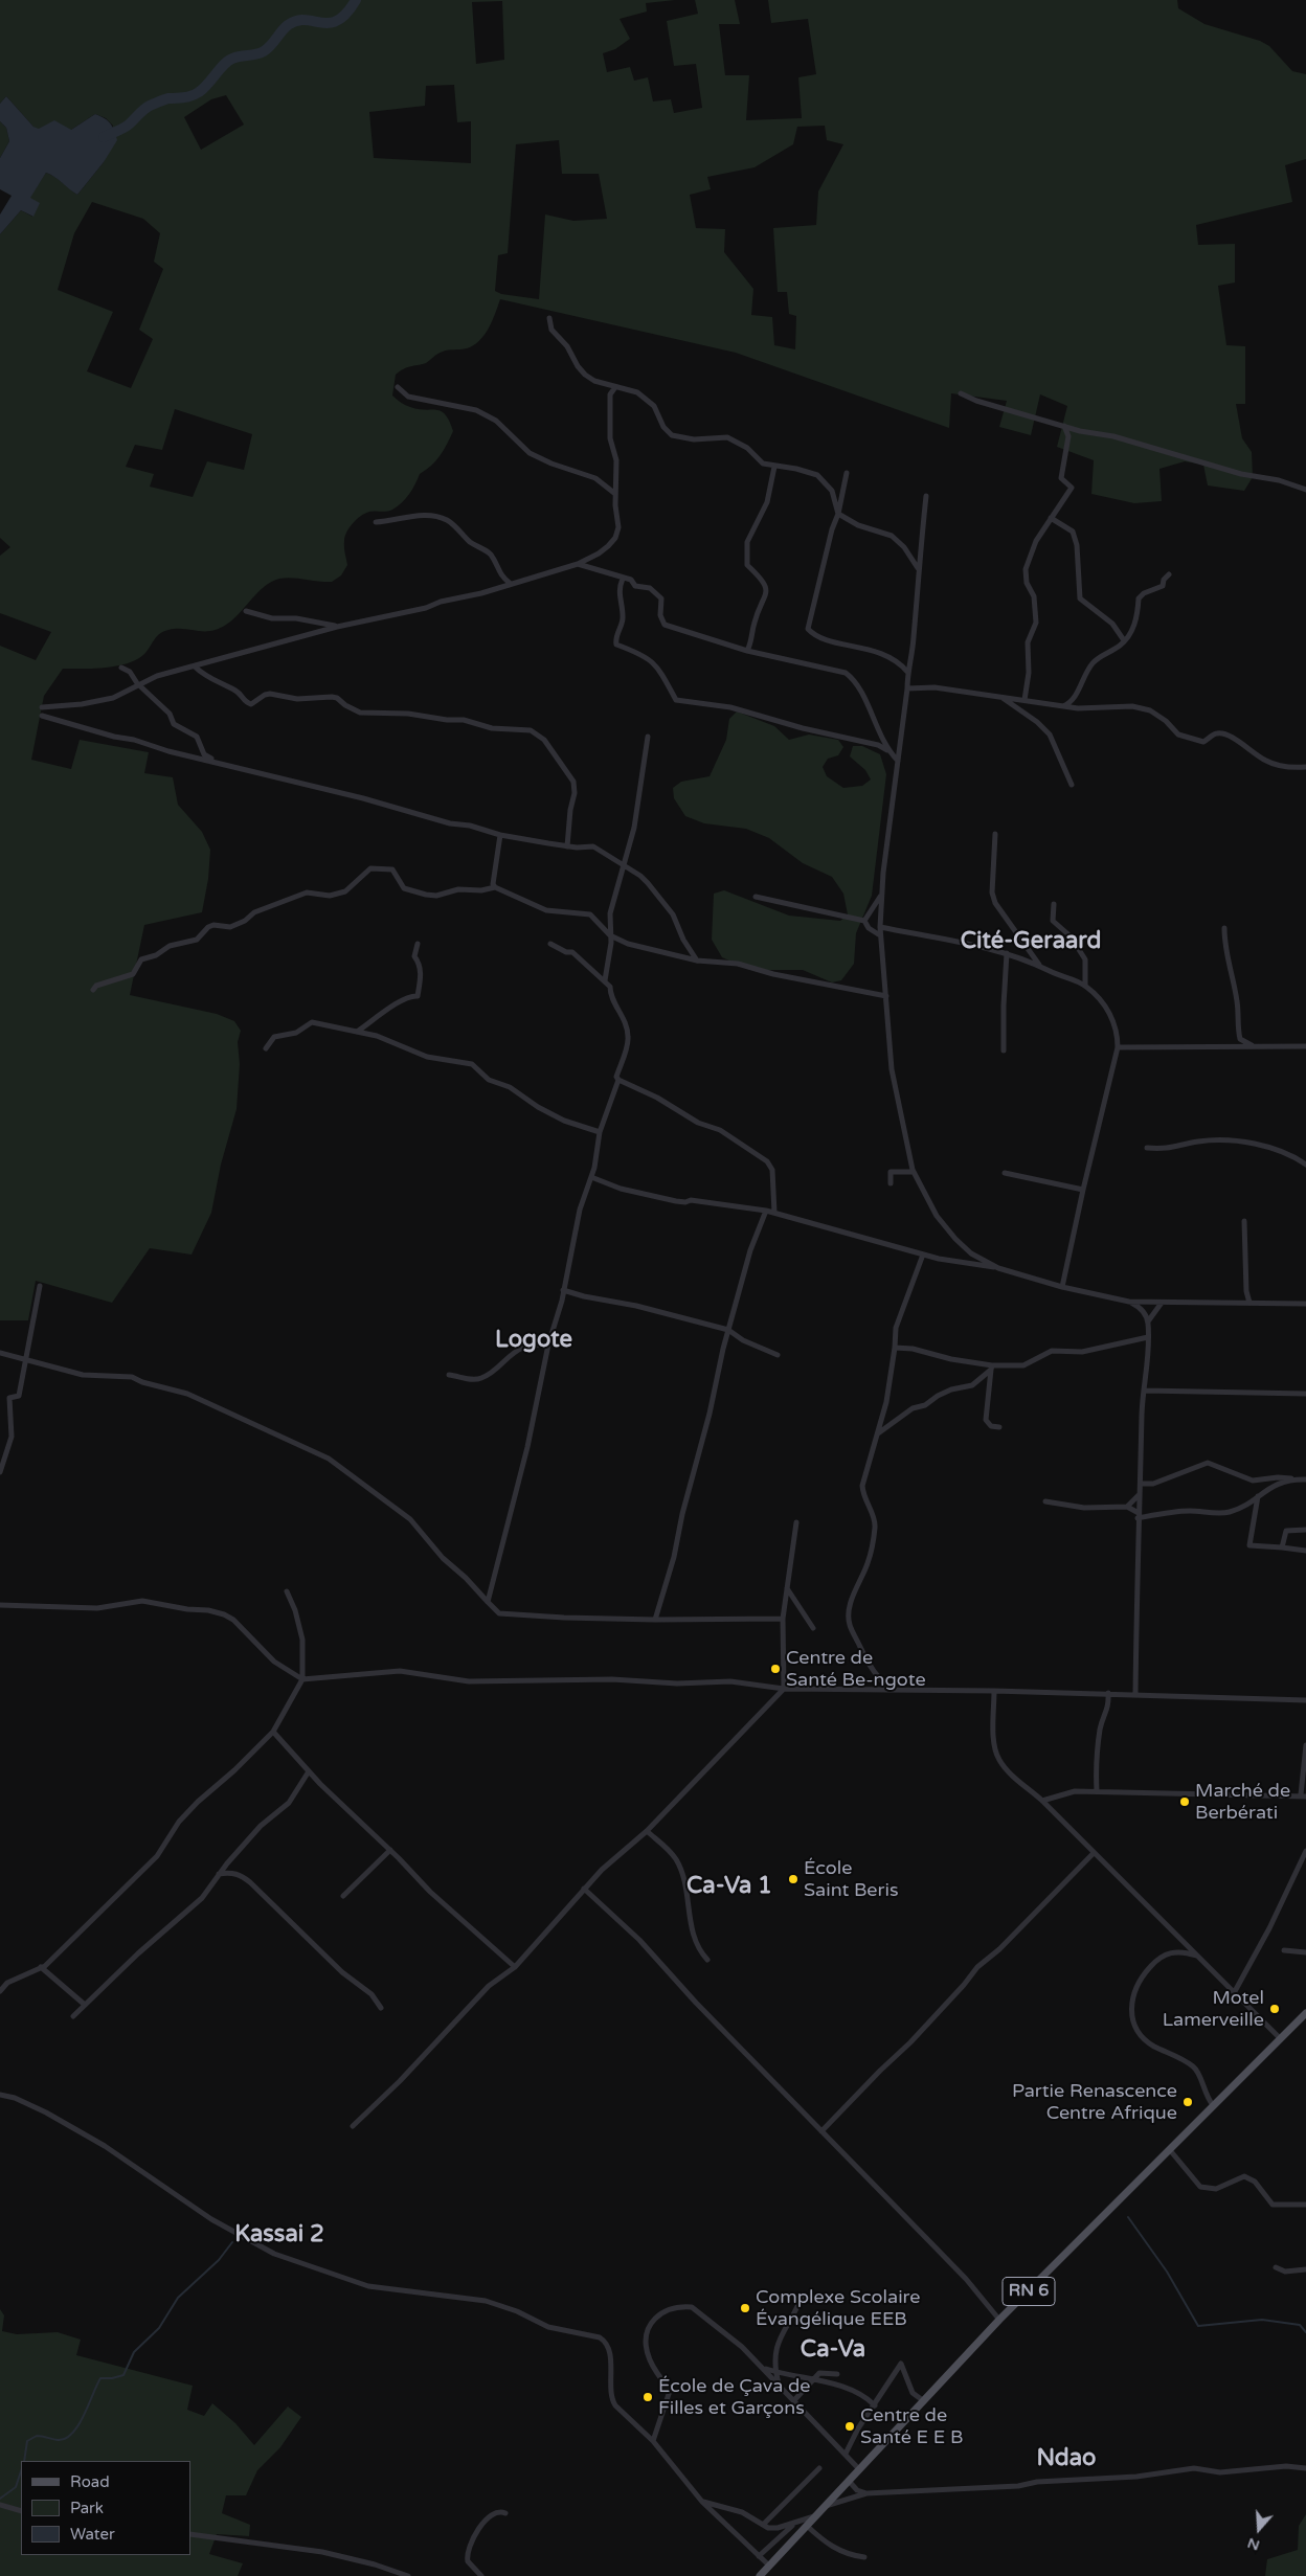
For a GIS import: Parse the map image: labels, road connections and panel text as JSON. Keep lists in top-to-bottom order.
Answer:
{
  "streets": {
    "main road": ["RN 6"]
  },
  "districts": [
    "Cité-Geraard",
    "Logote",
    "Ca-Va 1",
    "Kassai 2",
    "Ca-Va",
    "Ndao"
  ],
  "places": [
    "Centre de Santé Be-ngote",
    "Marché de Berbérati",
    "École Saint Beris",
    "Motel Lamerveille",
    "Partie Renascence Centre Afrique",
    "Complexe Scolaire Évangélique EEB",
    "École de Çava de Filles et Garçons",
    "Centre de Santé E E B"
  ],
  "legend": ["Road", "Park", "Water"],
  "north": "bottom"
}
